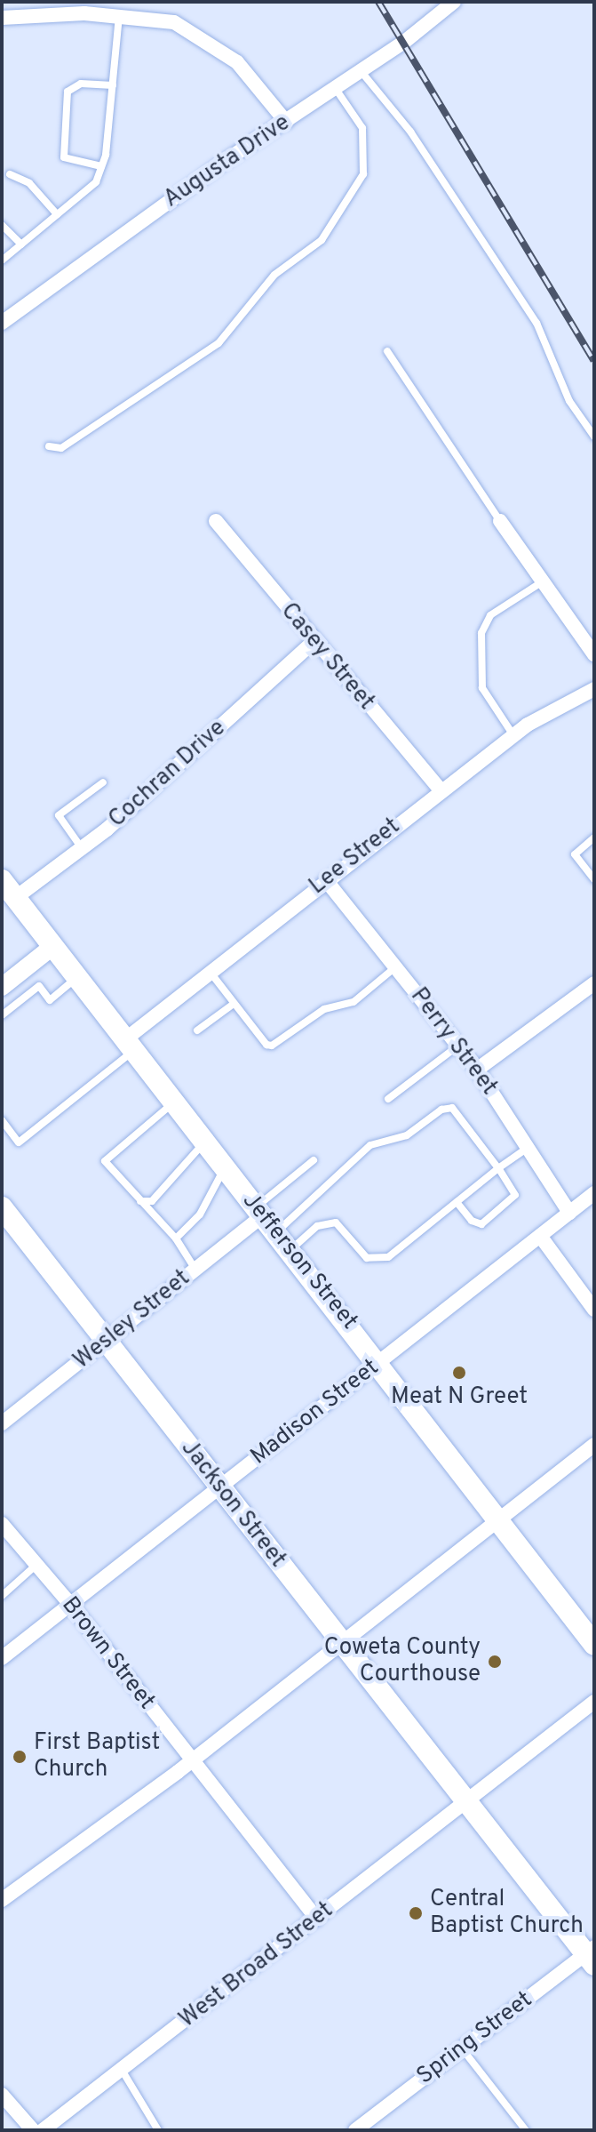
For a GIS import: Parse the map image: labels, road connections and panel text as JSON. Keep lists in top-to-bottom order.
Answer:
{
  "streets": {
    "main road": ["Jefferson Street", "Jackson Street"],
    "street": [
      "Augusta Drive",
      "Casey Street",
      "Cochran Drive",
      "Lee Street",
      "Perry Street",
      "Wesley Street",
      "Madison Street",
      "Brown Street",
      "West Broad Street",
      "Spring Street"
    ]
  },
  "crossings": [
    ["Casey Street", "Cochran Drive"],
    ["Casey Street", "Lee Street"],
    ["Cochran Drive", "Jefferson Street"],
    ["Lee Street", "Perry Street"],
    ["Lee Street", "Jefferson Street"],
    ["Perry Street", "Madison Street"],
    ["Jefferson Street", "Wesley Street"],
    ["Jefferson Street", "Madison Street"],
    ["Wesley Street", "Jackson Street"],
    ["Madison Street", "Jackson Street"],
    ["Madison Street", "Brown Street"],
    ["Jackson Street", "West Broad Street"],
    ["Jackson Street", "Spring Street"],
    ["Brown Street", "West Broad Street"]
  ],
  "places": [
    "Meat N Greet",
    "Coweta County Courthouse",
    "First Baptist Church",
    "Central Baptist Church"
  ]
}
